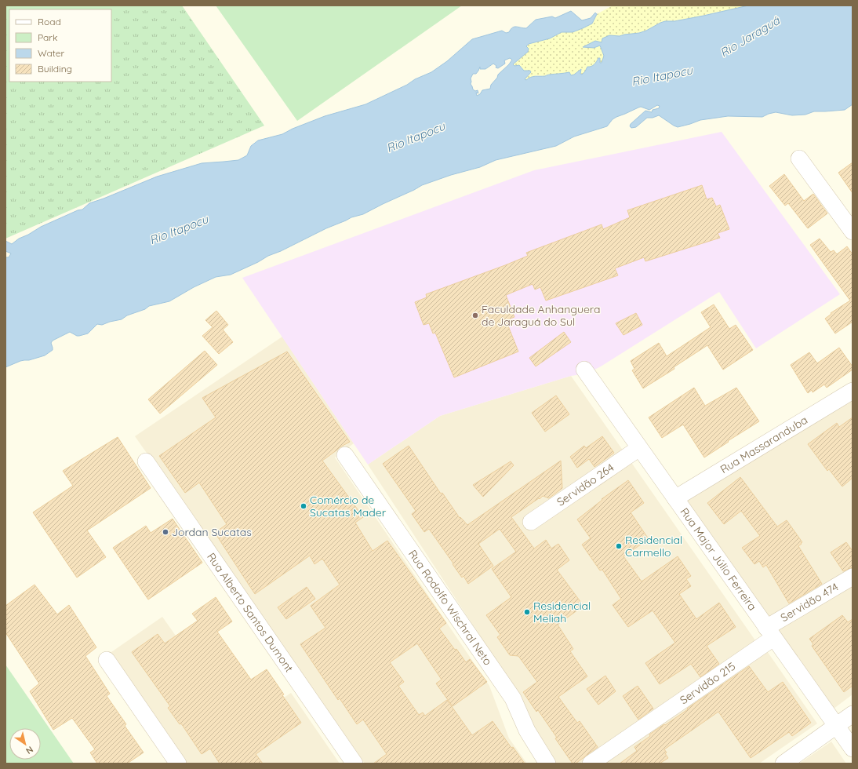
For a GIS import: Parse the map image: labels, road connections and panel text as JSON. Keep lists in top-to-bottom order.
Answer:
{
  "streets": {
    "street": [
      "Rua Massaranduba",
      "Servidão 264",
      "Rua Major Júlio Ferreira",
      "Servidão 474",
      "Rua Rodolfo Wischral Neto",
      "Rua Alberto Santos Dumont",
      "Servidão 215"
    ]
  },
  "crossings": [
    ["Rua Massaranduba", "Rua Major Júlio Ferreira"],
    ["Servidão 264", "Rua Major Júlio Ferreira"],
    ["Rua Major Júlio Ferreira", "Servidão 474"],
    ["Rua Major Júlio Ferreira", "Servidão 215"],
    ["Servidão 474", "Servidão 215"]
  ],
  "water": ["Rio Jaraguá", "Rio Itapocu"],
  "places": [
    "Faculdade Anhanguera de Jaraguá do Sul",
    "Comércio de Sucatas Mader",
    "Jordan Sucatas",
    "Residencial Carmello",
    "Residencial Meliah"
  ],
  "legend": [
    "Road",
    "Park",
    "Water",
    "Building"
  ],
  "north": "bottom right"
}
